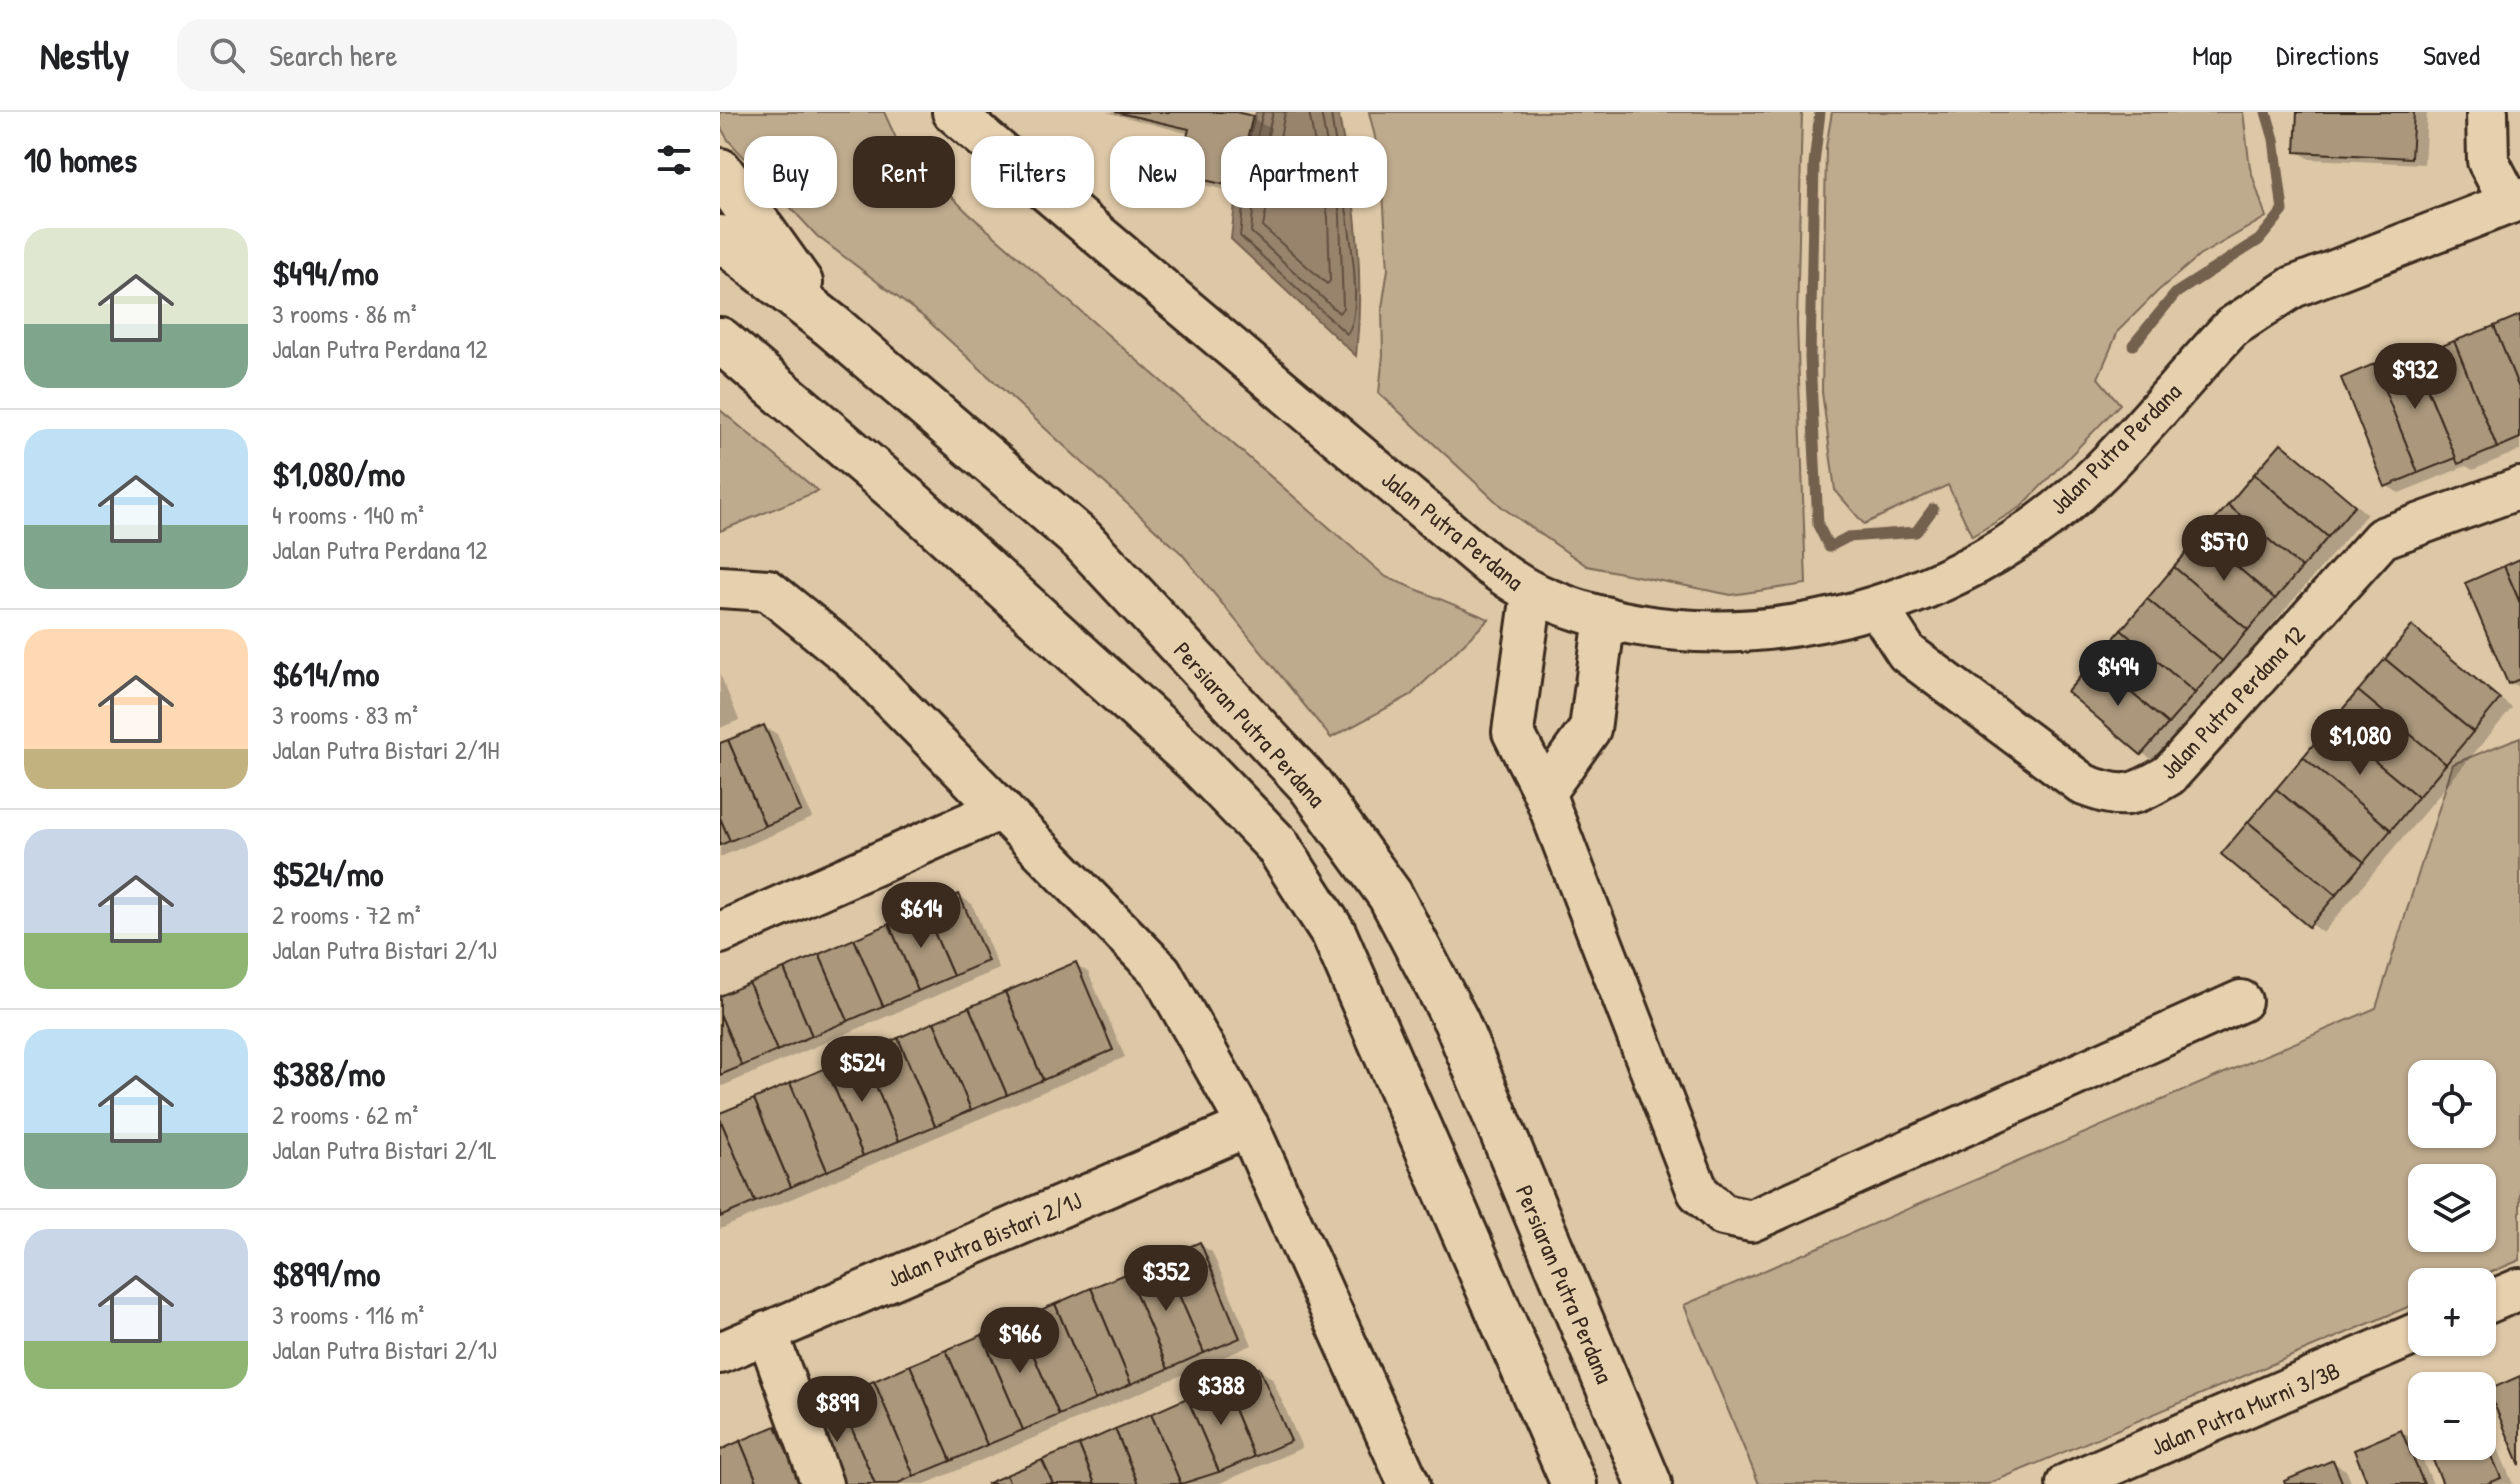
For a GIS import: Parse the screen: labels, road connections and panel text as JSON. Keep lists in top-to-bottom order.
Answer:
{
  "streets": {
    "main road": ["Persiaran Putra Perdana"],
    "street": [
      "Jalan Putra Perdana",
      "Jalan Putra Perdana 12",
      "Jalan Putra Bistari 2/1J",
      "Jalan Putra Murni 3/3B"
    ]
  },
  "crossings": [
    ["Jalan Putra Perdana", "Jalan Putra Perdana 12"]
  ],
  "page": {
    "header": "Nestly",
    "search": "Search here",
    "nav": ["Map", "Directions", "Saved"],
    "heading": "10 homes",
    "chip": [
      "Buy",
      "Rent",
      "Filters",
      "New",
      "Apartment"
    ],
    "list": [
      {
        "name": "$494/mo",
        "note": "3 rooms · 86 m² · Jalan Putra Perdana 12"
      },
      {
        "name": "$1,080/mo",
        "note": "4 rooms · 140 m² · Jalan Putra Perdana 12"
      },
      {
        "name": "$614/mo",
        "note": "3 rooms · 83 m² · Jalan Putra Bistari 2/1H"
      },
      {
        "name": "$524/mo",
        "note": "2 rooms · 72 m² · Jalan Putra Bistari 2/1J"
      },
      {
        "name": "$388/mo",
        "note": "2 rooms · 62 m² · Jalan Putra Bistari 2/1L"
      },
      {
        "name": "$899/mo",
        "note": "3 rooms · 116 m² · Jalan Putra Bistari 2/1J"
      }
    ],
    "price": [
      "$932",
      "$570",
      "$494",
      "$1,080",
      "$614",
      "$524",
      "$352",
      "$966",
      "$388",
      "$899"
    ],
    "map_buttons": ["+", "−"]
  }
}
